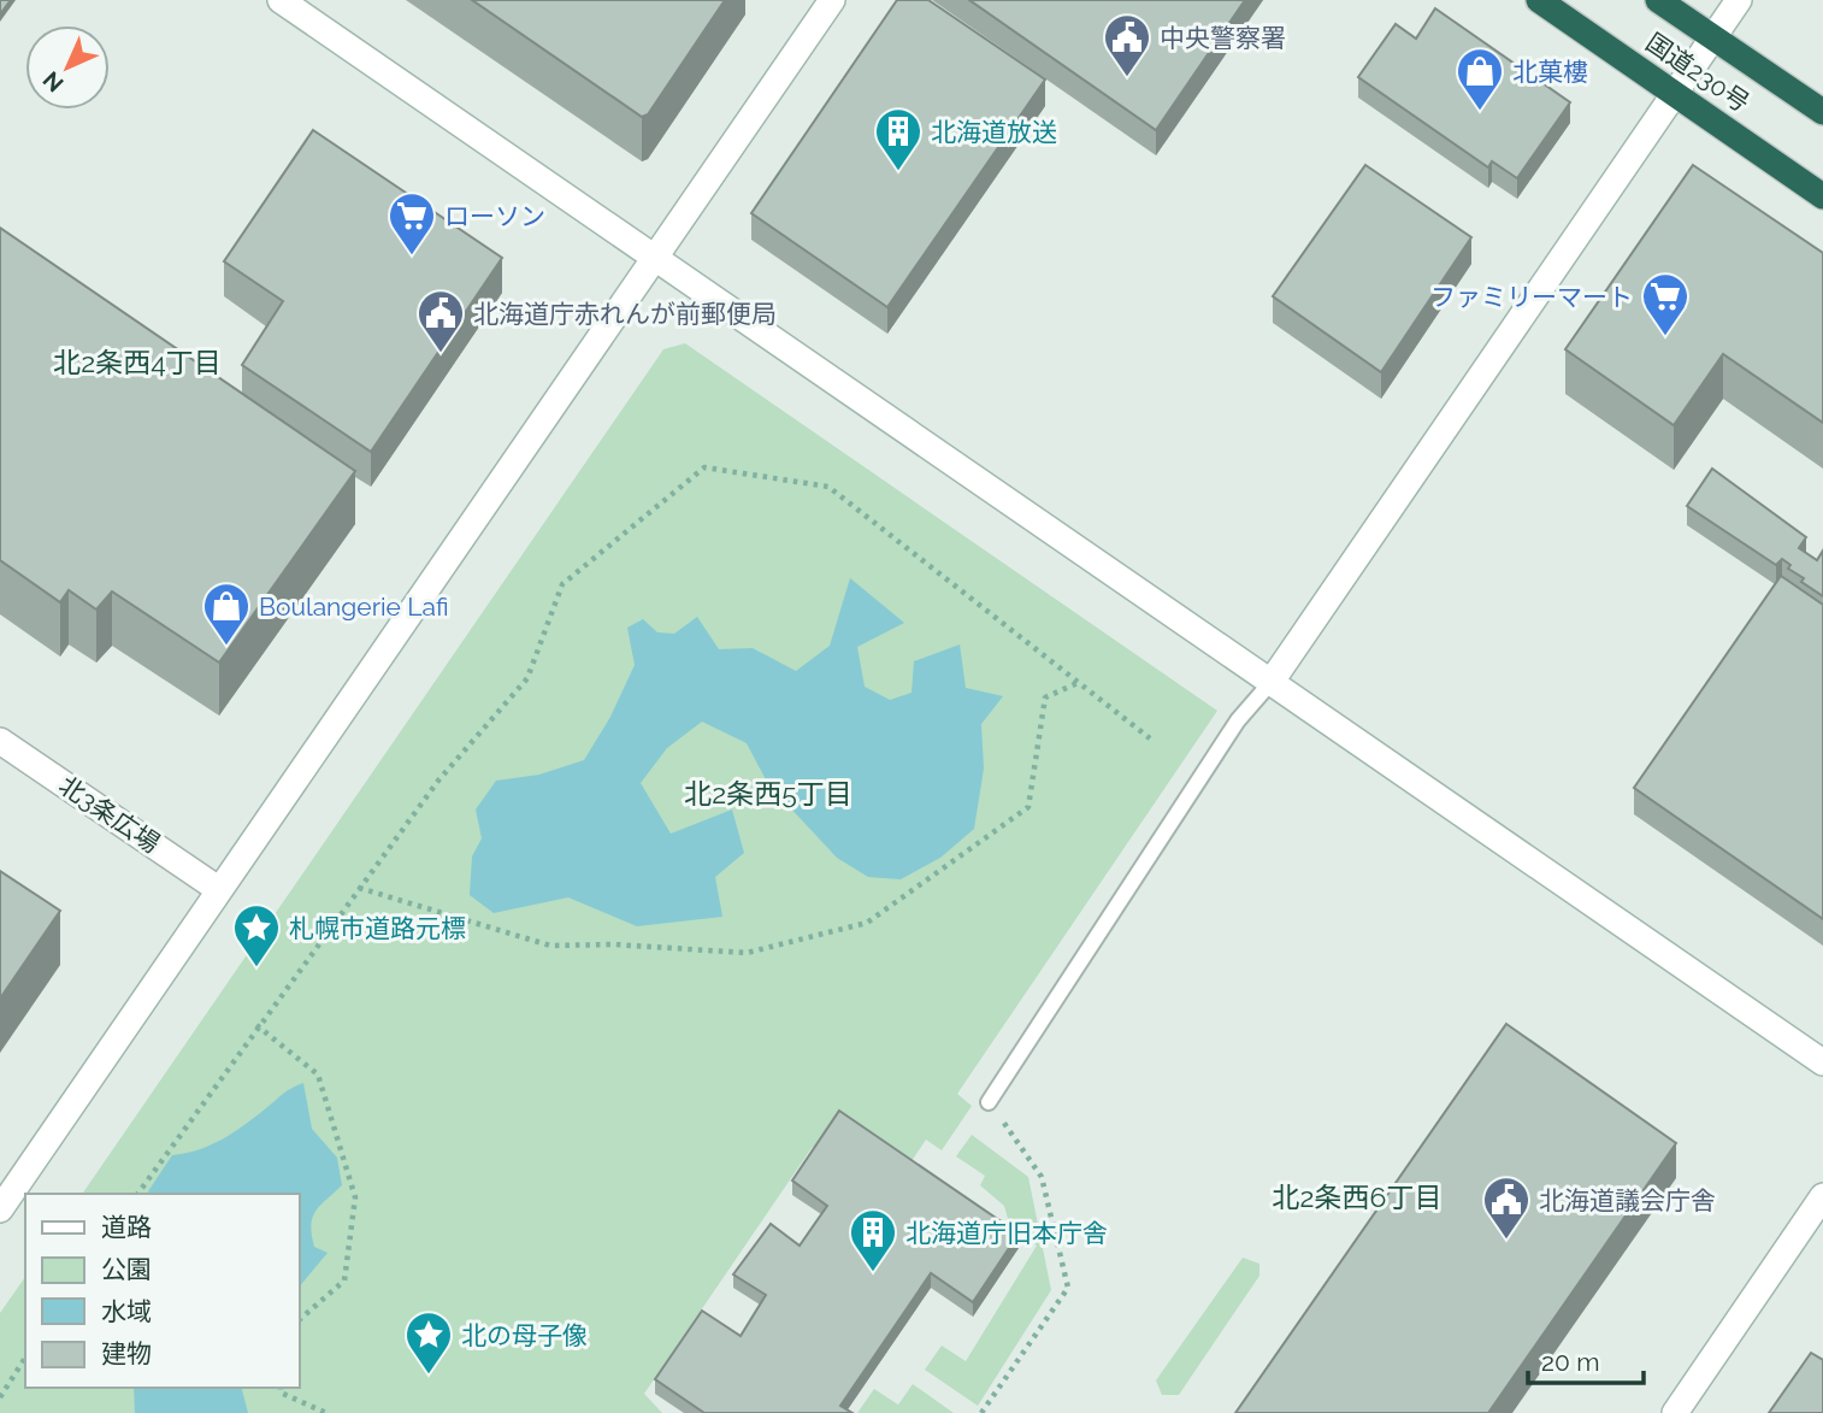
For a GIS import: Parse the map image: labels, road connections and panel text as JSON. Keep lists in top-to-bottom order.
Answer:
{
  "streets": {
    "highway": ["国道230号"],
    "street": ["北3条広場"]
  },
  "districts": ["北2条西4丁目", "北2条西5丁目", "北2条西6丁目"],
  "places": {
    "public building": ["中央警察署", "北海道庁赤れんが前郵便局", "北海道議会庁舎"],
    "shop": ["北菓樓", "Boulangerie Lafi"],
    "building": ["北海道放送", "北海道庁旧本庁舎"],
    "supermarket": ["ローソン", "ファミリーマート"],
    "place": ["札幌市道路元標", "北の母子像"]
  },
  "legend": [
    "道路",
    "公園",
    "水域",
    "建物"
  ],
  "scale_bar": "20 m",
  "north": "bottom left"
}
